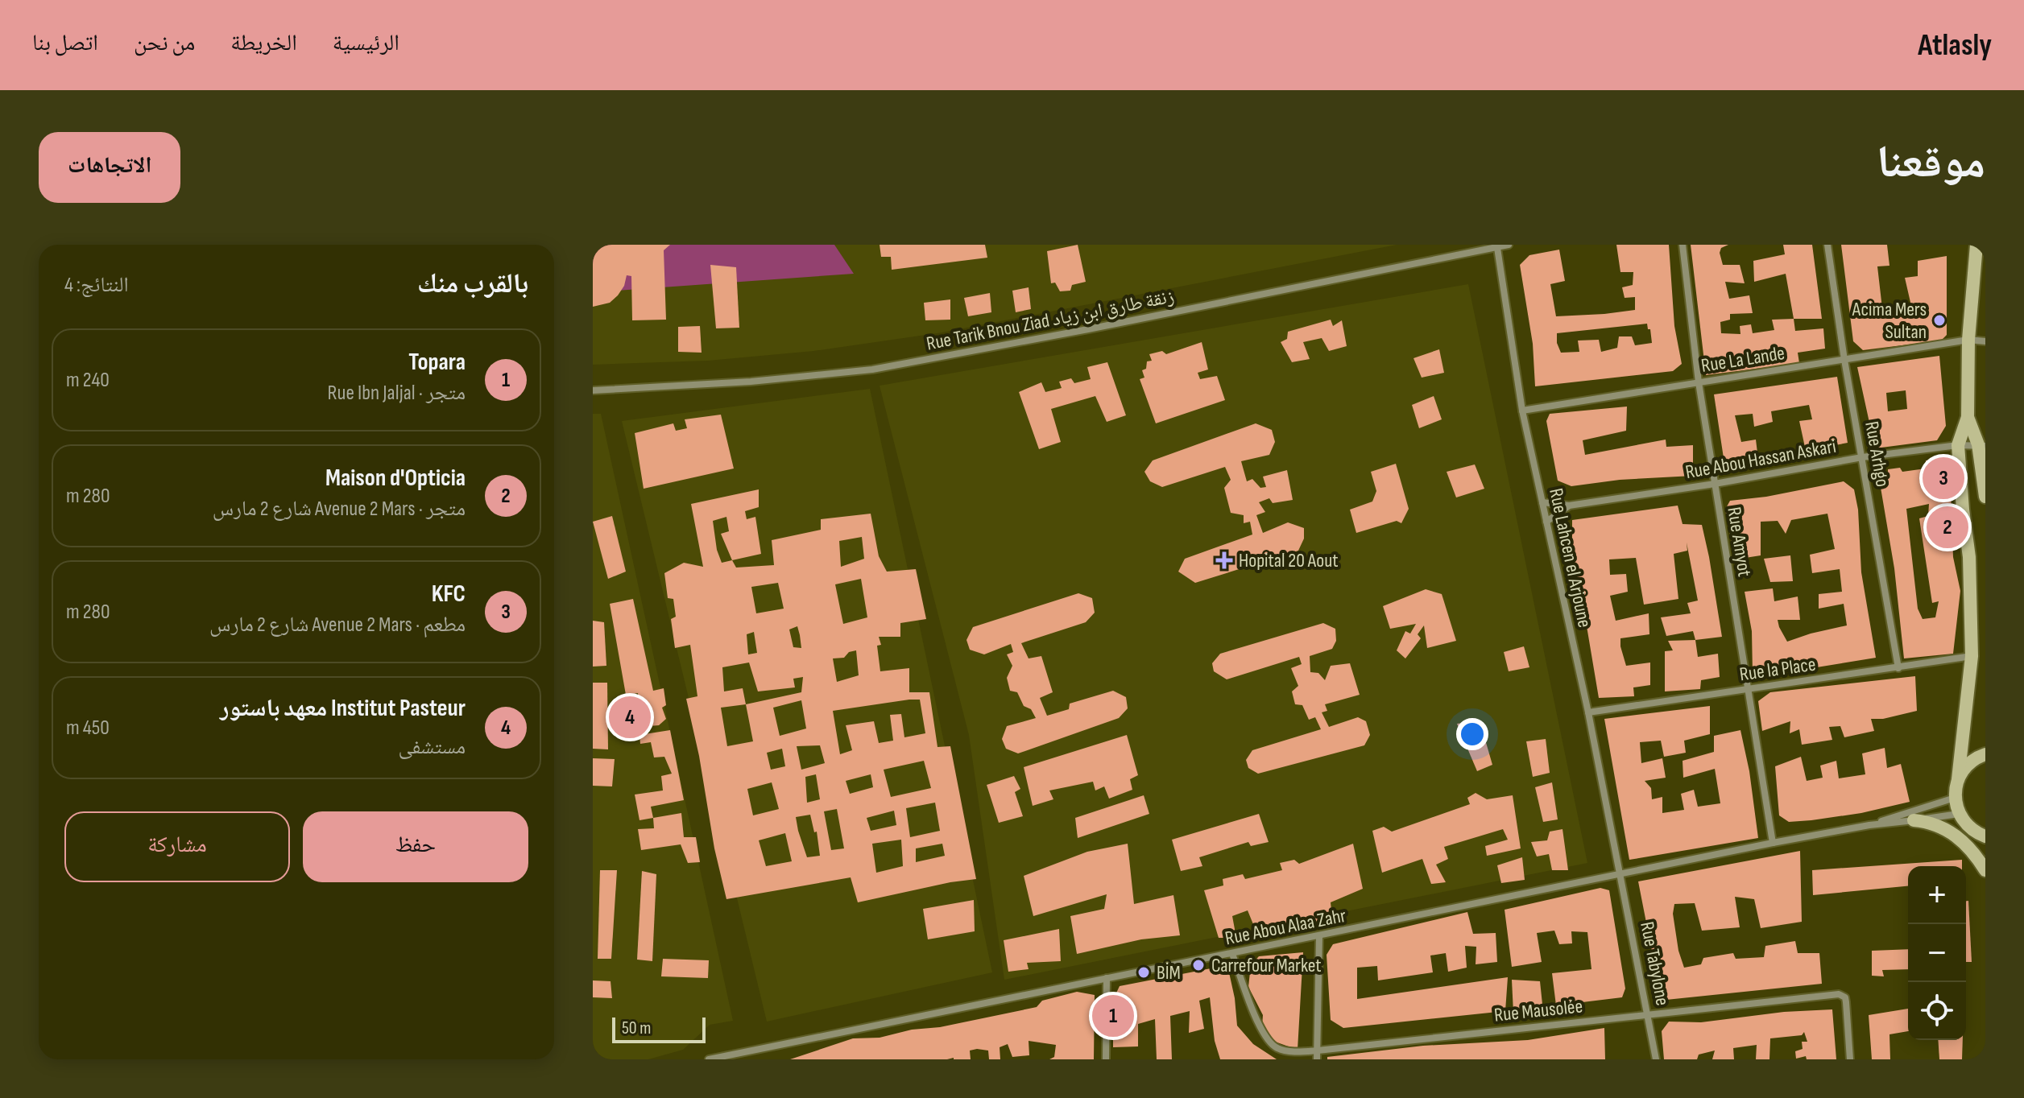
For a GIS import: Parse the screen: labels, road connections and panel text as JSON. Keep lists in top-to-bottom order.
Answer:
{
  "streets": {
    "street": [
      "Rue Tarik Bnou Ziad زنقة طارق ابن زياد",
      "Rue La Lande",
      "Rue Arhgo",
      "Rue Abou Hassan Askari",
      "Rue Amyot",
      "Rue Lahcen el Arjoune",
      "Rue la Place",
      "Rue Abou Alaa Zahr",
      "Rue Tabylone",
      "Rue Mausolée"
    ]
  },
  "crossings": [
    ["Rue Tarik Bnou Ziad زنقة طارق ابن زياد", "Rue Lahcen el Arjoune"],
    ["Rue La Lande", "Rue Arhgo"],
    ["Rue La Lande", "Rue Amyot"],
    ["Rue La Lande", "Rue Lahcen el Arjoune"],
    ["Rue Arhgo", "Rue Abou Hassan Askari"],
    ["Rue Arhgo", "Rue la Place"],
    ["Rue Abou Hassan Askari", "Rue Amyot"],
    ["Rue Abou Hassan Askari", "Rue Lahcen el Arjoune"],
    ["Rue Amyot", "Rue la Place"],
    ["Rue Amyot", "Rue Abou Alaa Zahr"],
    ["Rue Lahcen el Arjoune", "Rue la Place"],
    ["Rue Lahcen el Arjoune", "Rue Abou Alaa Zahr"],
    ["Rue Lahcen el Arjoune", "Rue Tabylone"],
    ["Rue Abou Alaa Zahr", "Rue Tabylone"],
    ["Rue Abou Alaa Zahr", "Rue Mausolée"],
    ["Rue Tabylone", "Rue Mausolée"]
  ],
  "places": {
    "other": ["Acima Mers Sultan", "Carrefour Market", "BİM"],
    "health": ["Hopital 20 Aout"]
  },
  "scale_bar": "50 m",
  "page": {
    "header": "Atlasly",
    "nav": [
      "الرئيسية",
      "الخريطة",
      "من نحن",
      "اتصل بنا"
    ],
    "title": "موقعنا",
    "buttons": [
      "الاتجاهات",
      ["حفظ", "مشاركة"]
    ],
    "heading": ["بالقرب منك", "النتائج: 4"],
    "list": [
      {
        "mark": "1",
        "name": "Topara",
        "note": "متجر · Rue Ibn Jaljal",
        "value": "240 m"
      },
      {
        "mark": "2",
        "name": "Maison d'Opticia",
        "note": "متجر · Avenue 2 Mars شارع 2 مارس",
        "value": "280 m"
      },
      {
        "mark": "3",
        "name": "KFC",
        "note": "مطعم · Avenue 2 Mars شارع 2 مارس",
        "value": "280 m"
      },
      {
        "mark": "4",
        "name": "Institut Pasteur معهد باستور",
        "note": "مستشفى",
        "value": "450 m"
      }
    ],
    "pins": [
      "3",
      "2",
      "4",
      "1"
    ],
    "map_buttons": ["+", "−"],
    "scale": "50 m"
  }
}
